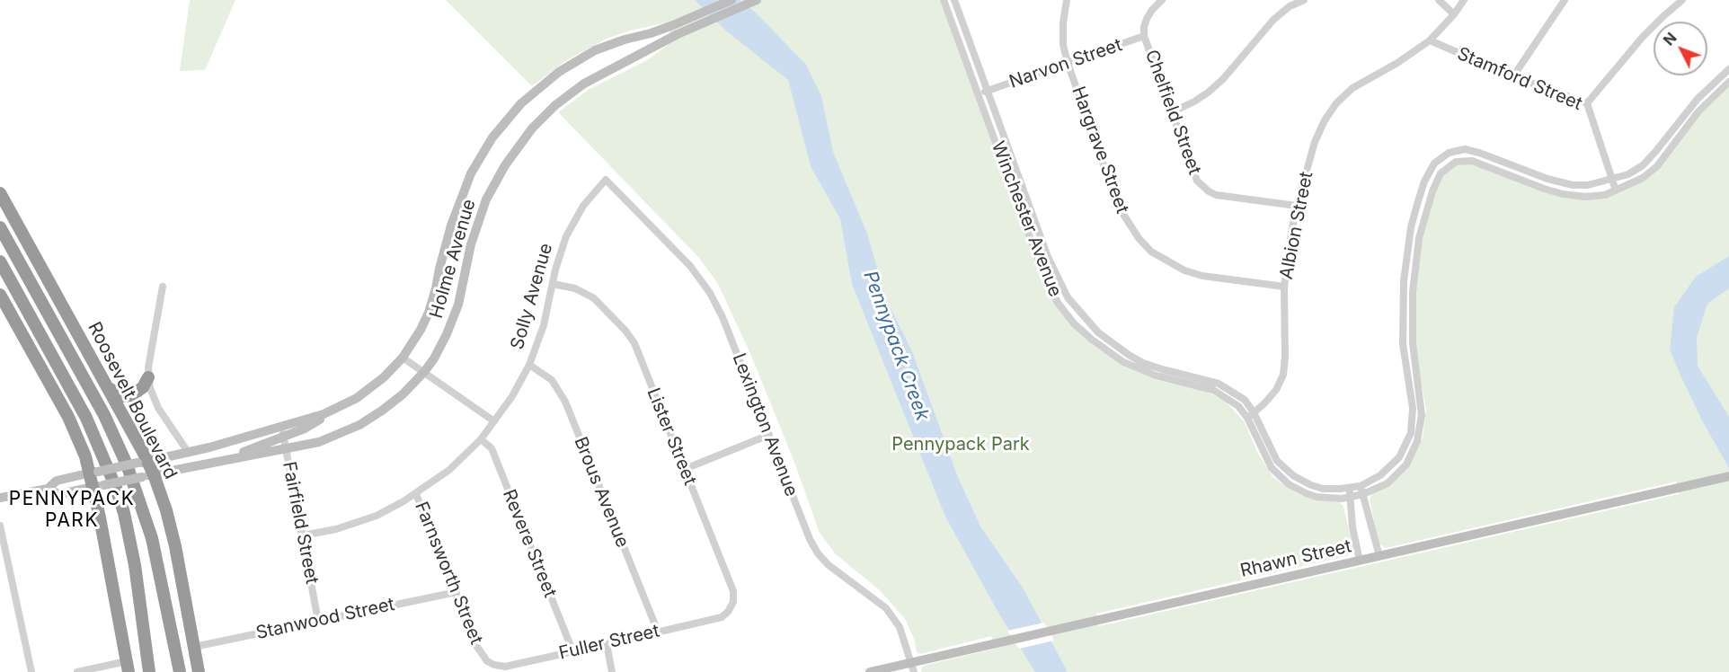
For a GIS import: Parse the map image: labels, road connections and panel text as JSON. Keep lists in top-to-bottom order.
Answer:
{
  "streets": {
    "highway": ["Roosevelt Boulevard"],
    "main road": ["Holme Avenue", "Rhawn Street"],
    "street": [
      "Narvon Street",
      "Stamford Street",
      "Chelfield Street",
      "Hargrave Street",
      "Winchester Avenue",
      "Albion Street",
      "Solly Avenue",
      "Lexington Avenue",
      "Lister Street",
      "Brous Avenue",
      "Fairfield Street",
      "Revere Street",
      "Farnsworth Street",
      "Stanwood Street",
      "Fuller Street"
    ]
  },
  "crossings": [
    ["Narvon Street", "Chelfield Street"],
    ["Narvon Street", "Hargrave Street"],
    ["Narvon Street", "Winchester Avenue"],
    ["Stamford Street", "Winchester Avenue"],
    ["Stamford Street", "Albion Street"],
    ["Chelfield Street", "Albion Street"],
    ["Hargrave Street", "Albion Street"],
    ["Winchester Avenue", "Albion Street"],
    ["Holme Avenue", "Roosevelt Boulevard"],
    ["Holme Avenue", "Fairfield Street"],
    ["Solly Avenue", "Lexington Avenue"],
    ["Solly Avenue", "Lister Street"],
    ["Solly Avenue", "Brous Avenue"],
    ["Solly Avenue", "Fairfield Street"],
    ["Solly Avenue", "Revere Street"],
    ["Solly Avenue", "Farnsworth Street"],
    ["Roosevelt Boulevard", "Stanwood Street"],
    ["Lexington Avenue", "Rhawn Street"],
    ["Lister Street", "Fuller Street"],
    ["Brous Avenue", "Fuller Street"],
    ["Fairfield Street", "Stanwood Street"],
    ["Revere Street", "Fuller Street"],
    ["Farnsworth Street", "Stanwood Street"],
    ["Farnsworth Street", "Fuller Street"]
  ],
  "districts": ["PENNYPACK PARK"],
  "water": ["Pennypack Creek"],
  "parks": ["Pennypack Park"],
  "north": "top left"
}
